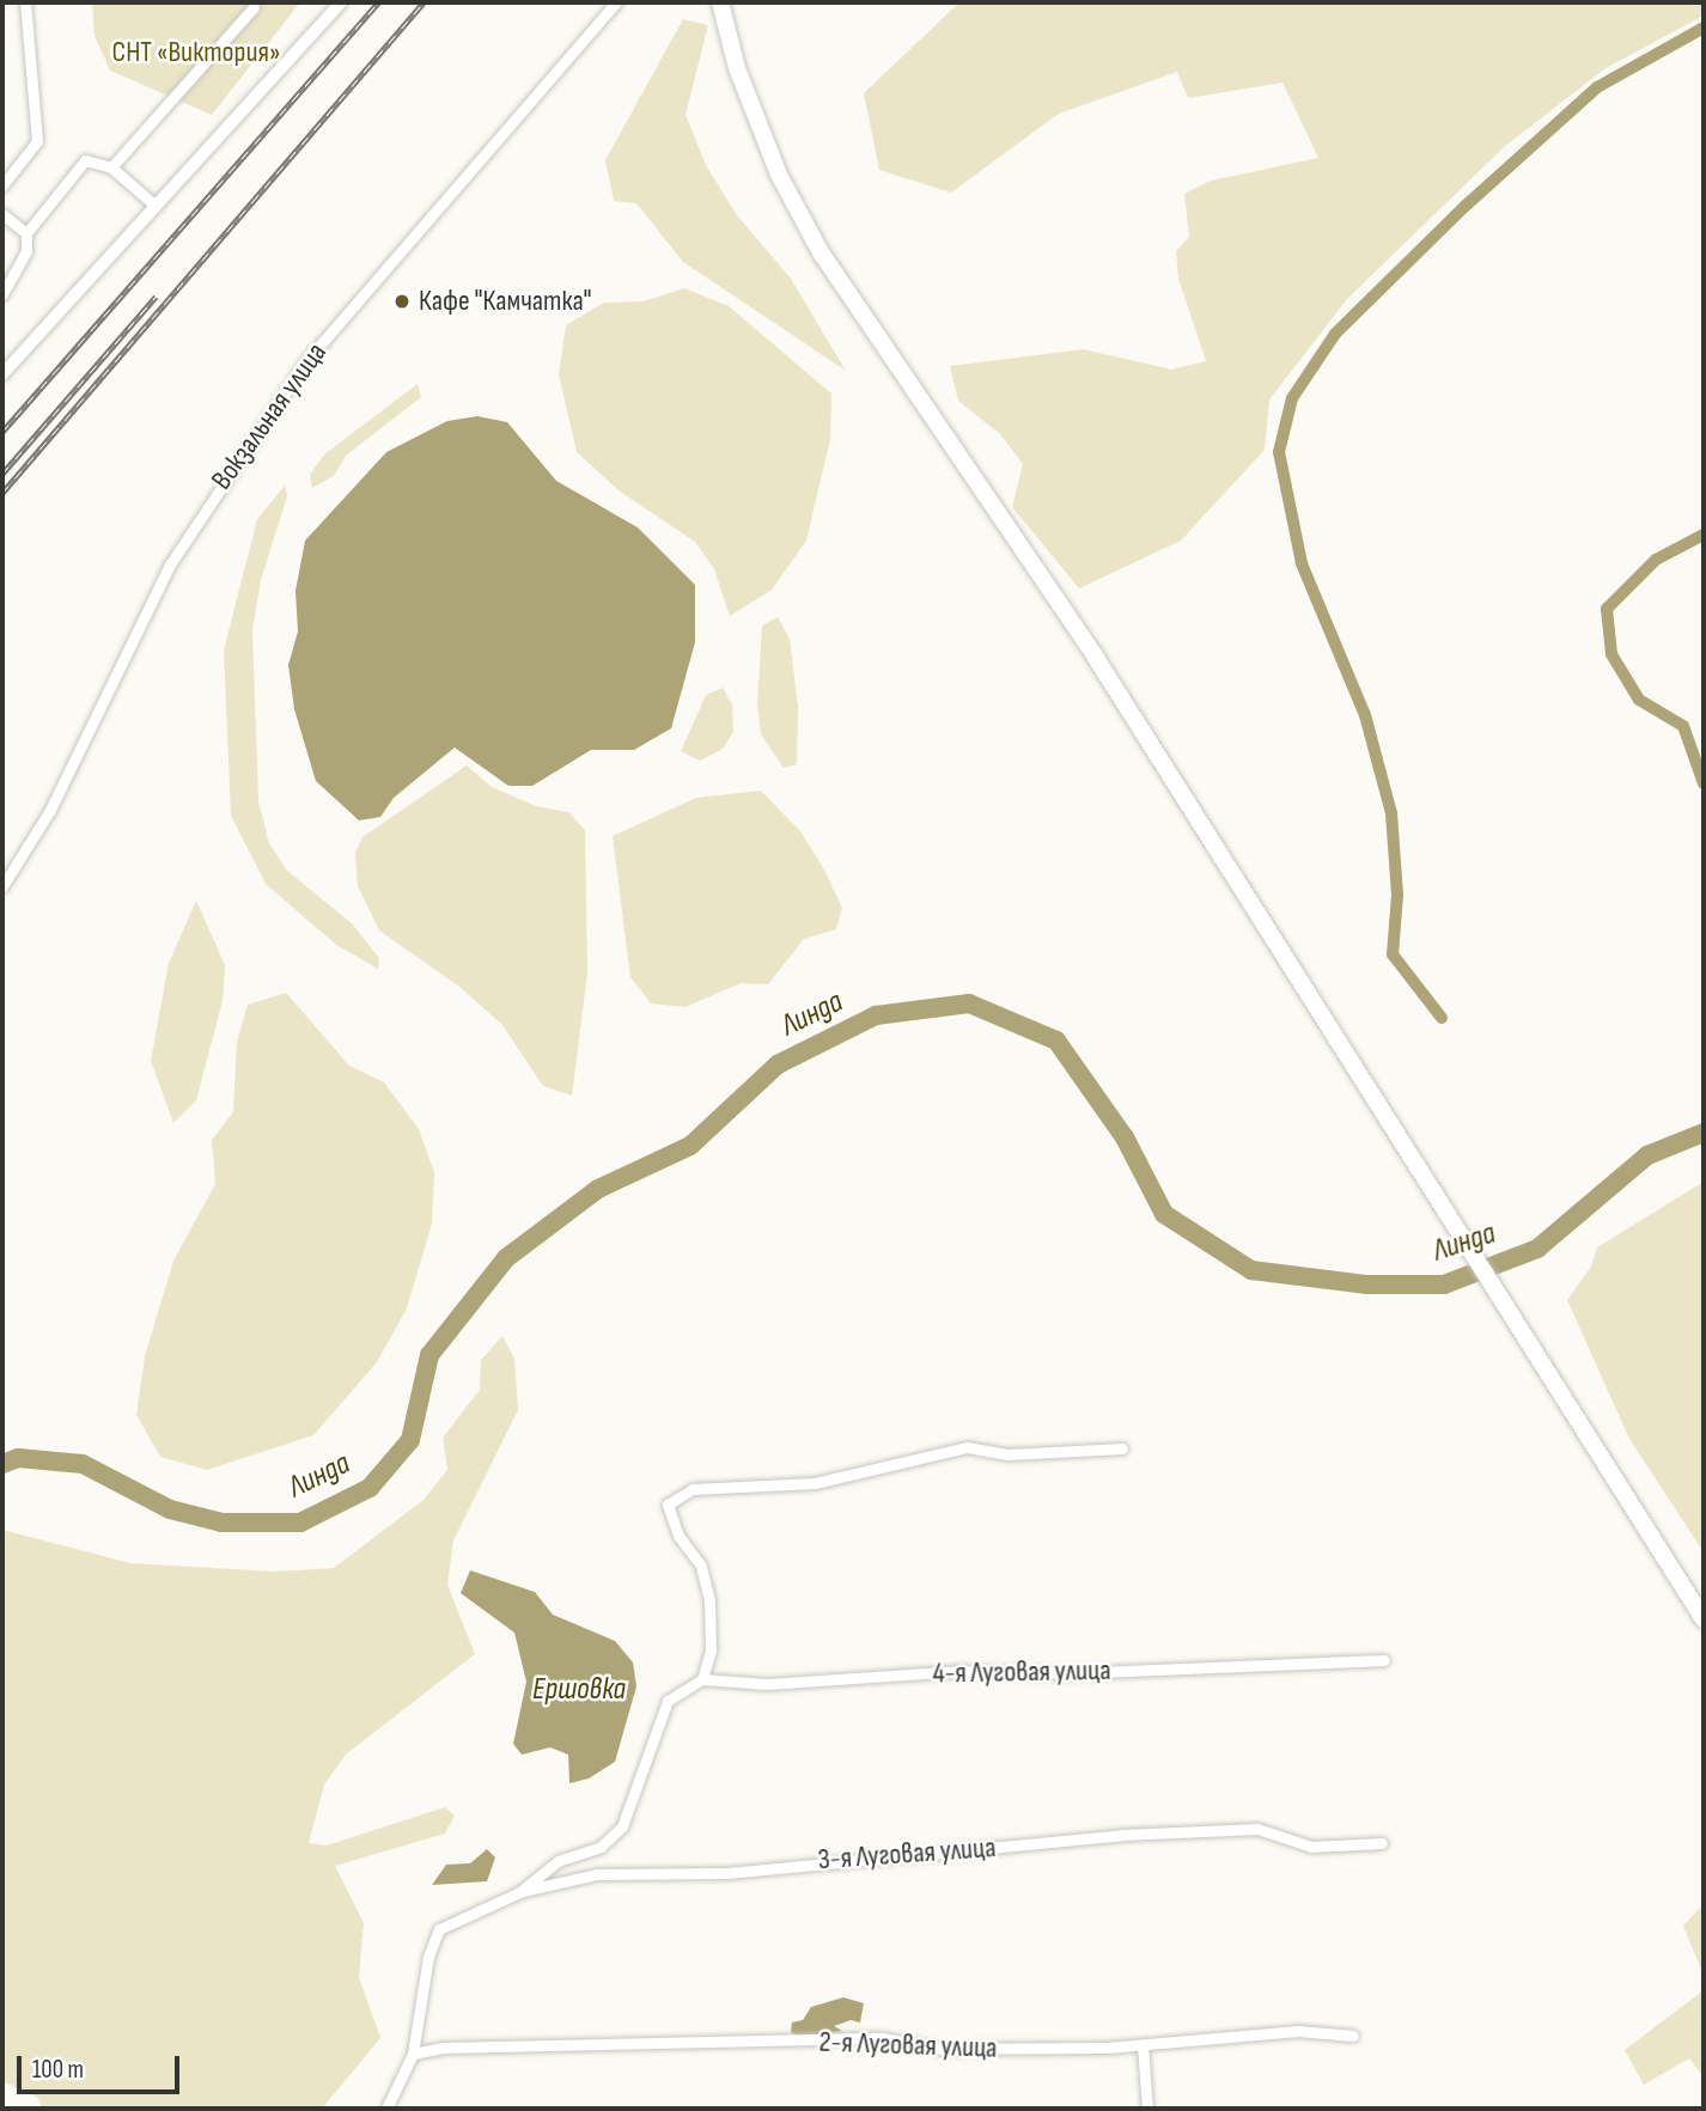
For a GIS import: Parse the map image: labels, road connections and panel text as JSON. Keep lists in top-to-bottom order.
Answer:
{
  "streets": {
    "street": [
      "Вокзальная улица",
      "4-я Луговая улица",
      "3-я Луговая улица",
      "2-я Луговая улица"
    ]
  },
  "crossings": [
    ["3-я Луговая улица", "2-я Луговая улица"]
  ],
  "water": ["Линда", "Ершовка"],
  "parks": ["СНТ «Виктория»"],
  "places": ["Кафе \"Камчатка\""],
  "scale_bar": "100 m"
}
